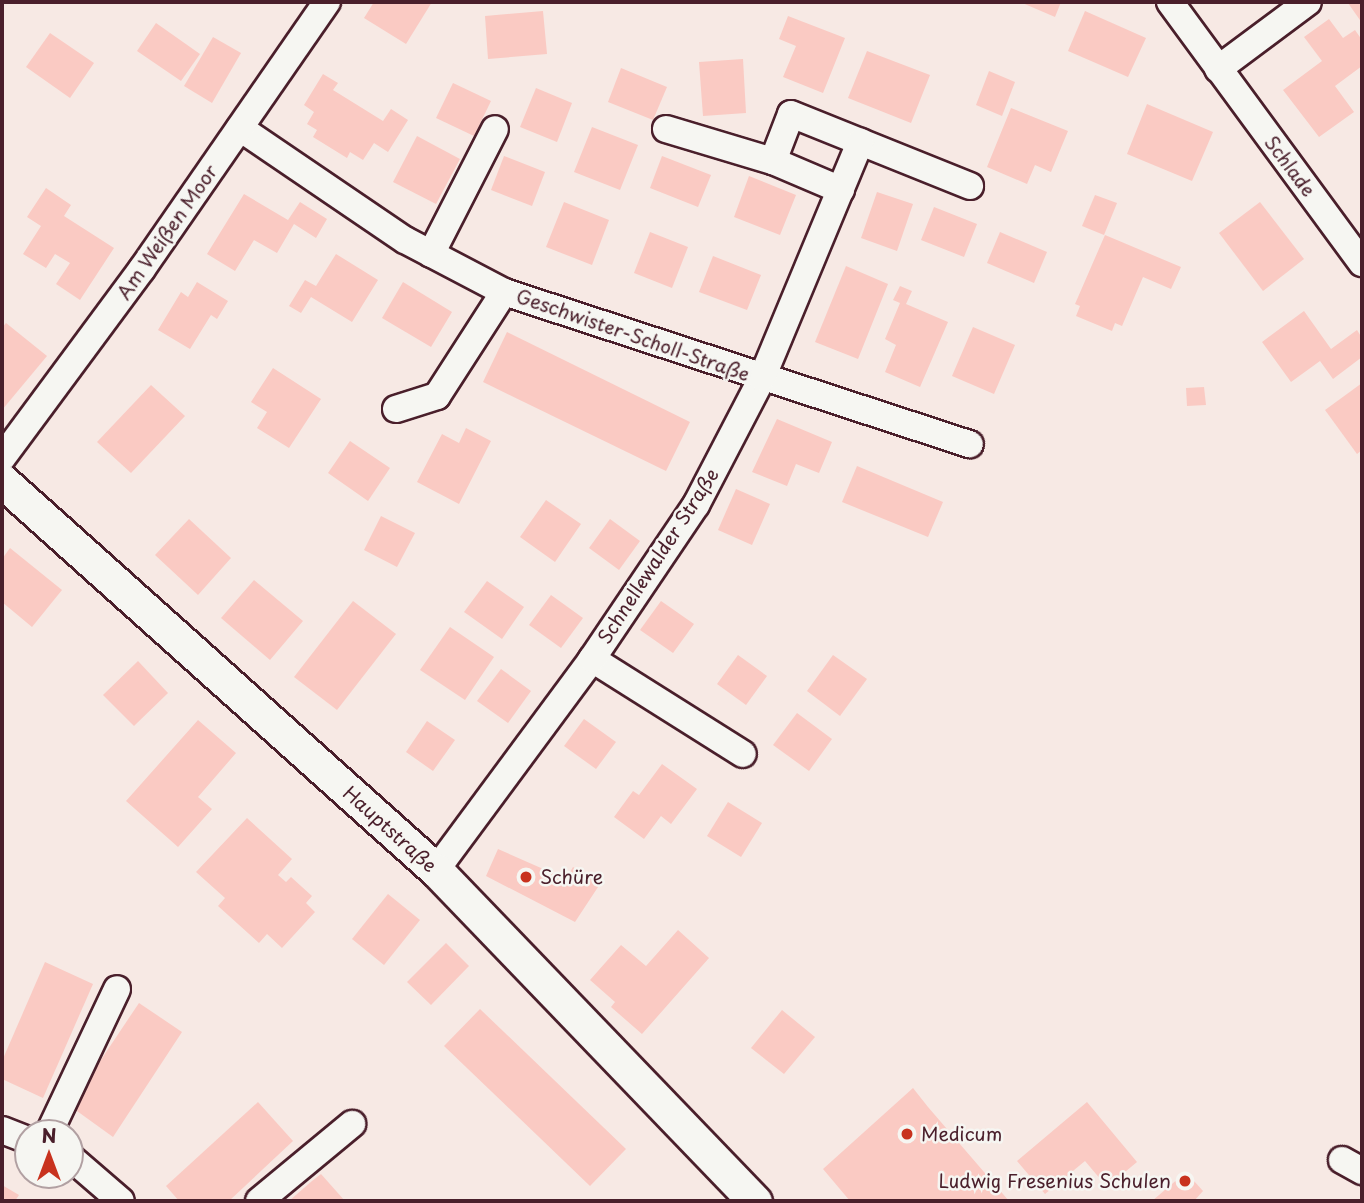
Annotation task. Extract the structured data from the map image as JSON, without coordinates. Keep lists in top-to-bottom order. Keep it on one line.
{"streets":{"main road":["Hauptstraße"],"street":["Schlade","Am Weißen Moor","Geschwister-Scholl-Straße","Schnellewalder Straße"]},"crossings":[["Am Weißen Moor","Geschwister-Scholl-Straße"],["Geschwister-Scholl-Straße","Schnellewalder Straße"],["Schnellewalder Straße","Hauptstraße"]],"places":["Schüre","Medicum","Ludwig Fresenius Schulen"],"north":"top"}
